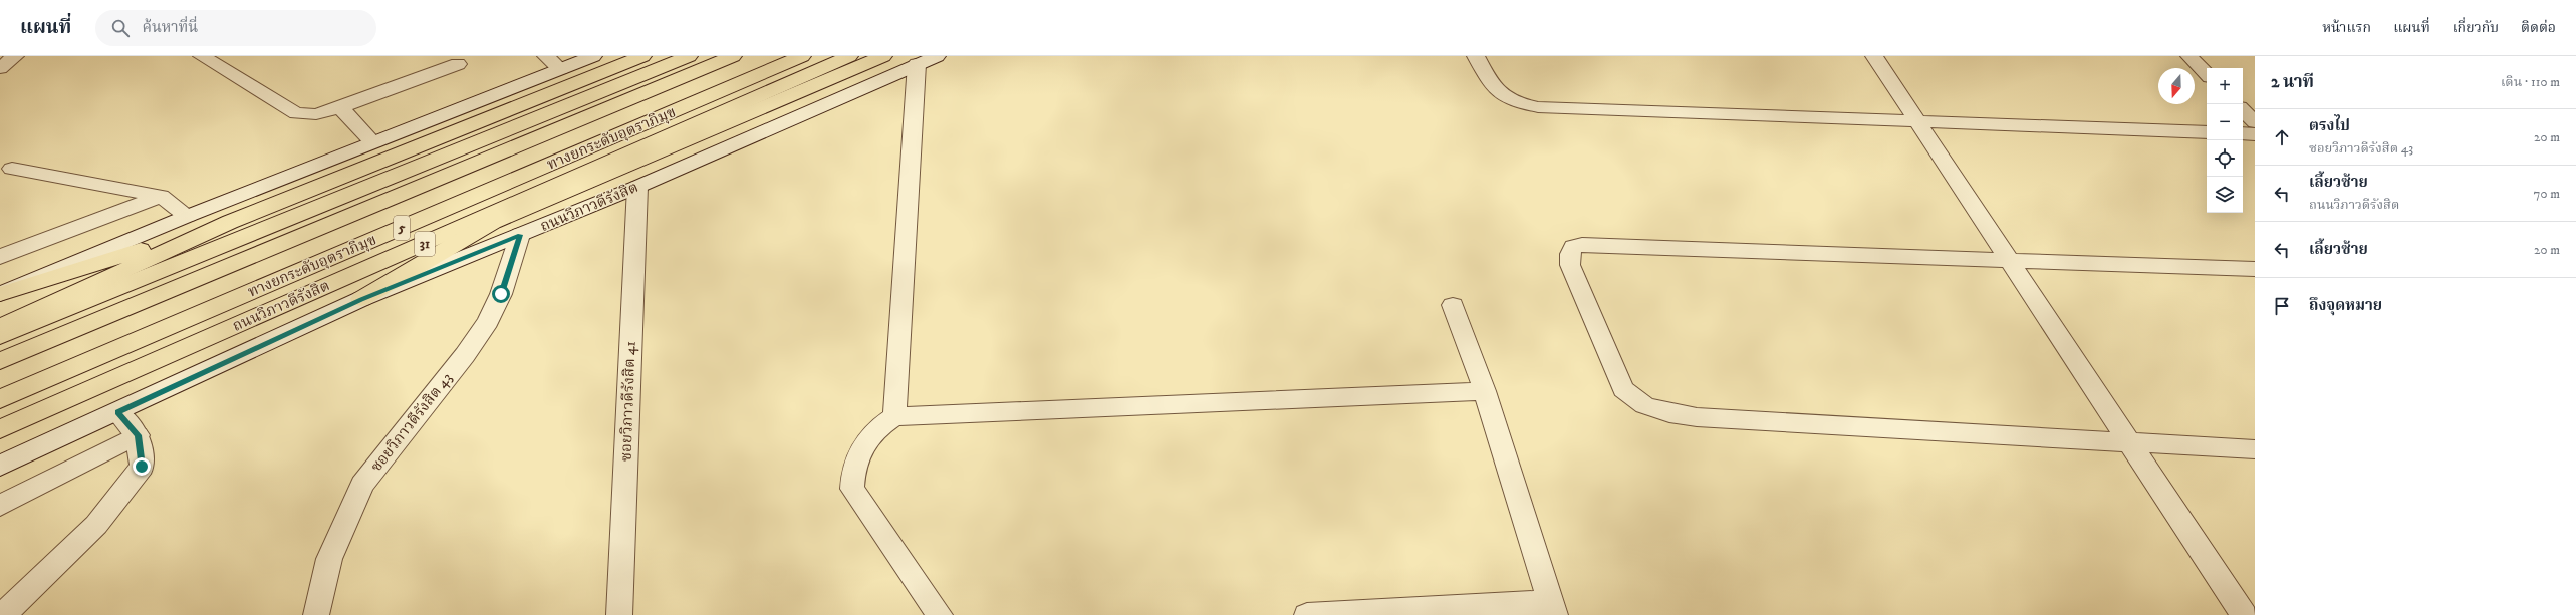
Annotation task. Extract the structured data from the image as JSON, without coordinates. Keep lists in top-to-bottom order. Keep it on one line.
{"streets":{"highway":["ทางยกระดับอุตราภิมุข","ถนนวิภาวดีรังสิต","5","31"],"street":["ซอยวิภาวดีรังสิต 41","ซอยวิภาวดีรังสิต 43"]},"crossings":[["ถนนวิภาวดีรังสิต","31"],["ถนนวิภาวดีรังสิต","ซอยวิภาวดีรังสิต 41"],["ถนนวิภาวดีรังสิต","ซอยวิภาวดีรังสิต 43"]],"north":"bottom","page":{"header":"แผนที่","search":"ค้นหาที่นี่","nav":["หน้าแรก","แผนที่","เกี่ยวกับ","ติดต่อ"],"heading":["2 นาที","เดิน · 110 m"],"map_buttons":["+","−"],"list":[["ตรงไป","ซอยวิภาวดีรังสิต 43","20 m"],["เลี้ยวซ้าย","ถนนวิภาวดีรังสิต","70 m"],["เลี้ยวซ้าย","20 m"],"ถึงจุดหมาย"]}}
